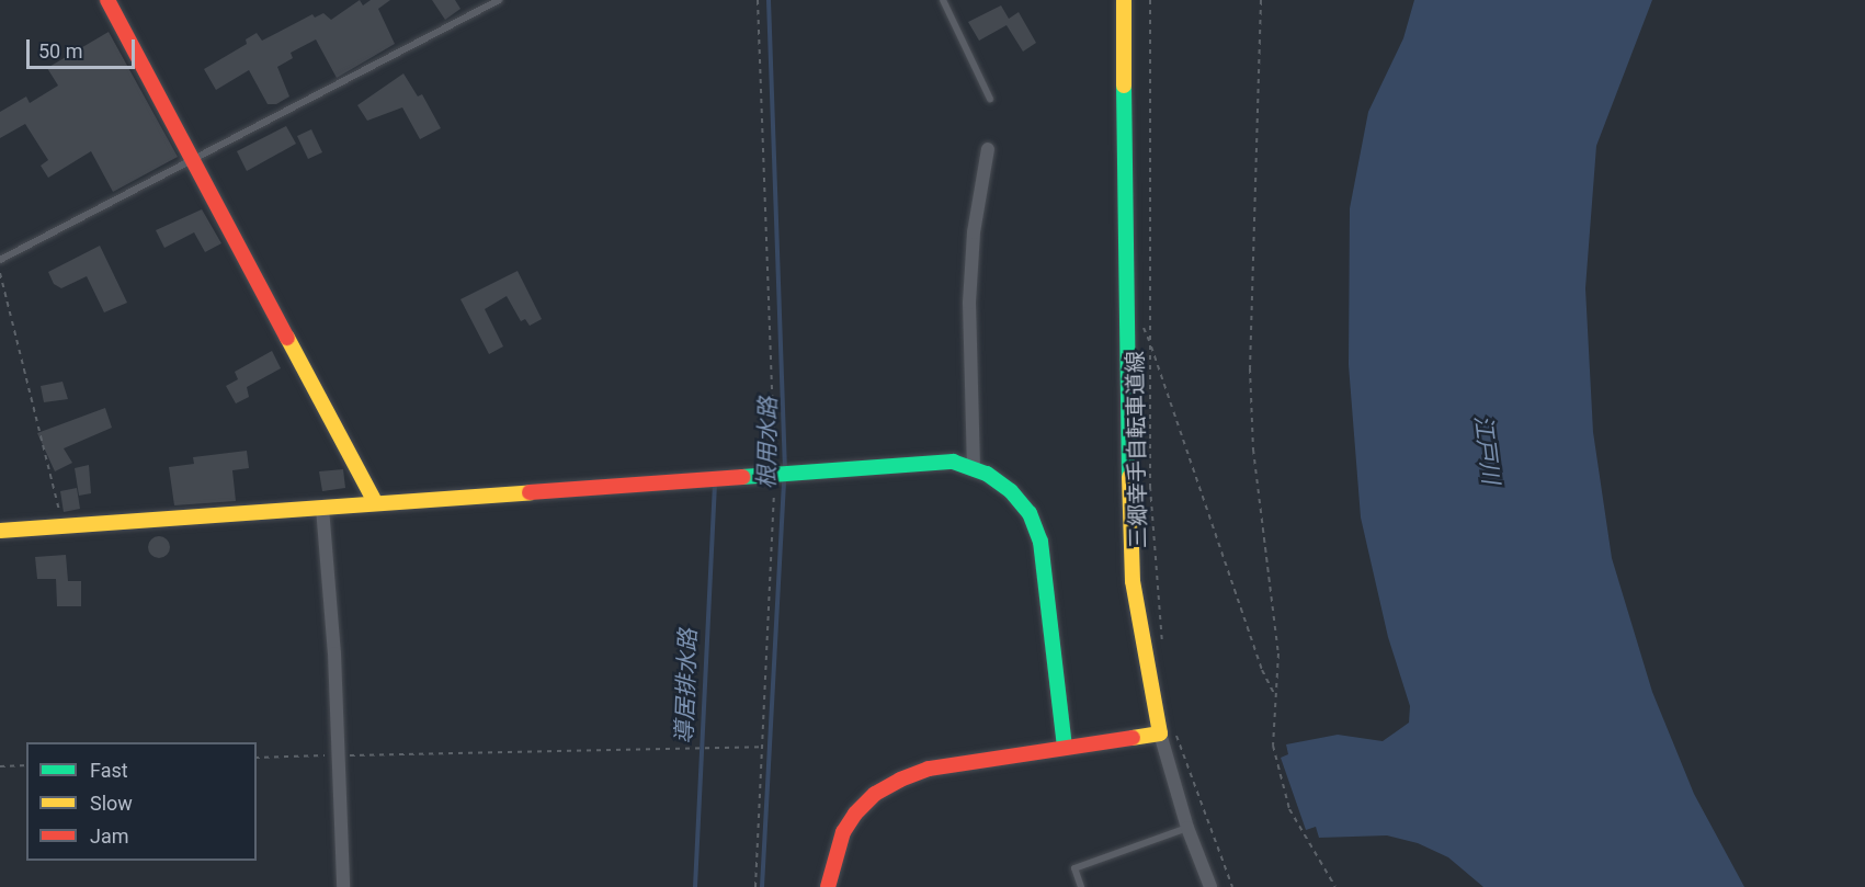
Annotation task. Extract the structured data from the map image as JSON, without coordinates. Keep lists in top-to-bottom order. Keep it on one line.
{"streets":{"path":["三郷幸手自転車道線"]},"water":["根用水路","江戸川","導居排水路"],"legend":["Fast","Slow","Jam"],"scale_bar":"50 m"}
